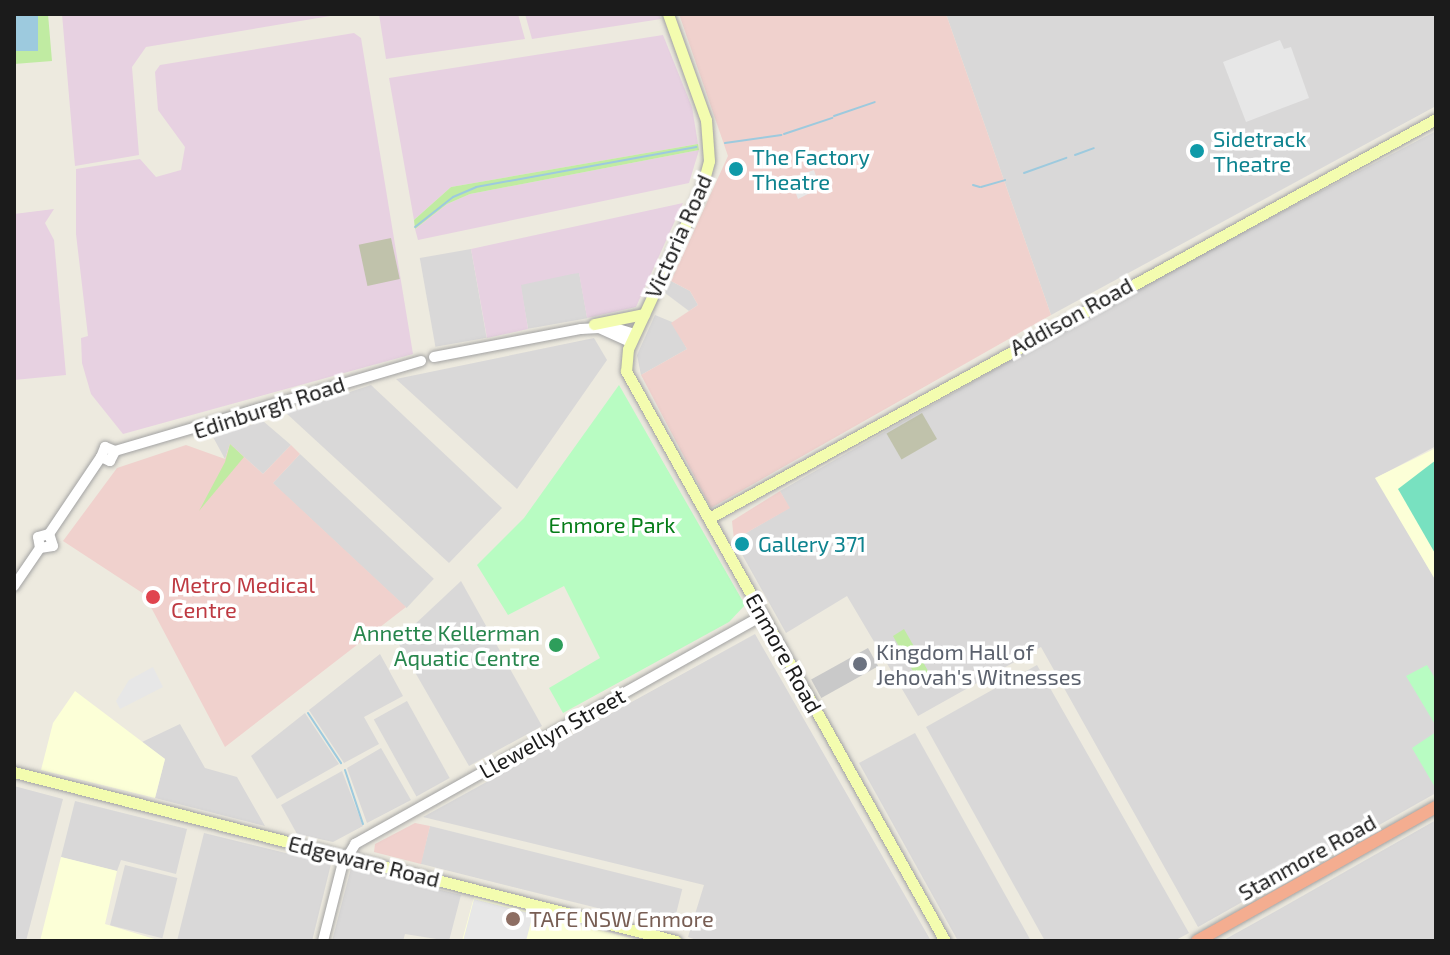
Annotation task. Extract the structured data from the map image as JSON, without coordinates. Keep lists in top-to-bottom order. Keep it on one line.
{"streets":{"highway":["Stanmore Road"],"main road":["Victoria Road","Addison Road","Enmore Road","Edgeware Road"],"street":["Edinburgh Road","Llewellyn Street"]},"crossings":[["Victoria Road","Enmore Road"],["Addison Road","Enmore Road"],["Enmore Road","Llewellyn Street"],["Llewellyn Street","Edgeware Road"]],"parks":["Enmore Park"],"places":["Sidetrack Theatre","The Factory Theatre","Gallery 371","Metro Medical Centre","Annette Kellerman Aquatic Centre","Kingdom Hall of Jehovah's Witnesses","TAFE NSW Enmore"]}
